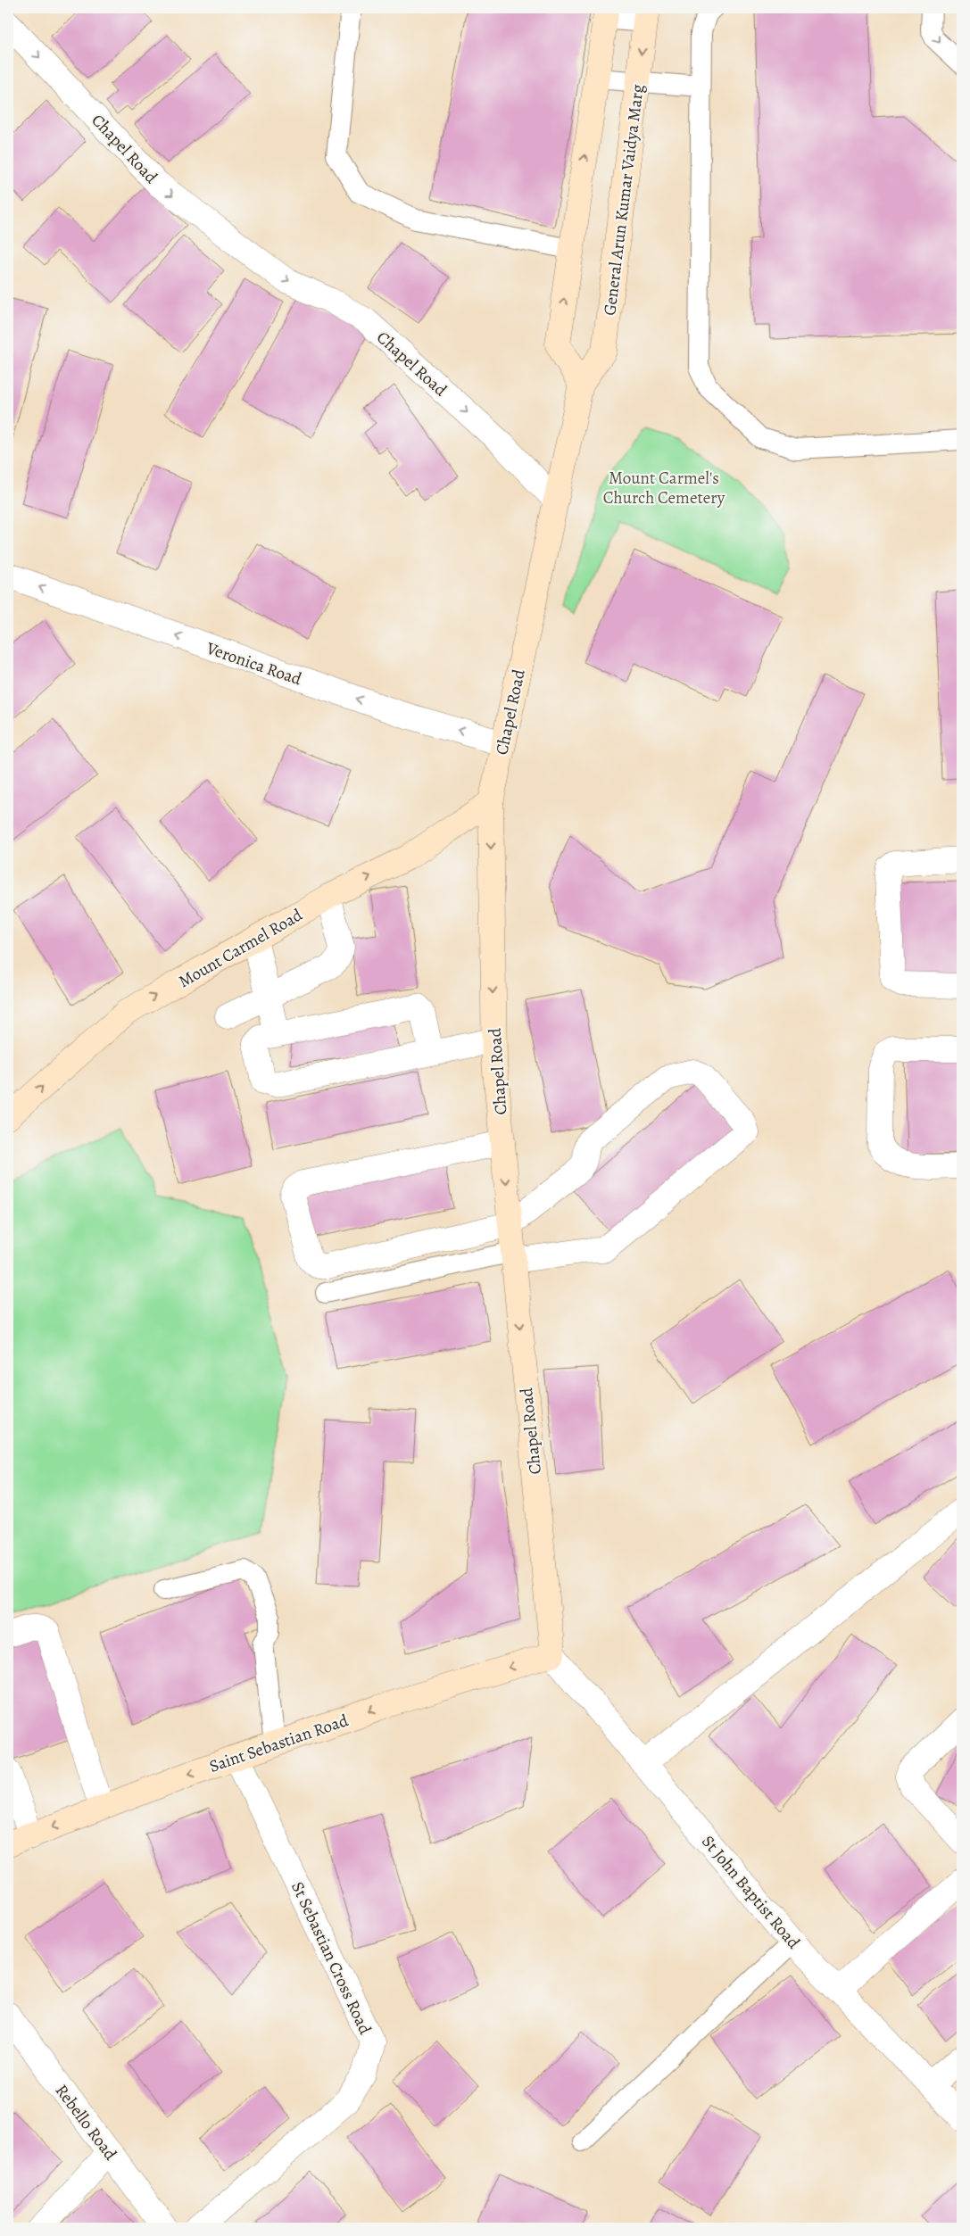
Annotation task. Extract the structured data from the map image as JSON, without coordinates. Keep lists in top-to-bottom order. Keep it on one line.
{"streets":{"main road":["Chapel Road","General Arun Kumar Vaidya Marg","Mount Carmel Road","Saint Sebastian Road"],"street":["Veronica Road","St John Baptist Road","St Sebastian Cross Road","Rebello Road"]},"crossings":[["Chapel Road","General Arun Kumar Vaidya Marg"],["Chapel Road","Veronica Road"],["Chapel Road","Mount Carmel Road"],["Chapel Road","Saint Sebastian Road"],["Chapel Road","St John Baptist Road"],["Saint Sebastian Road","St John Baptist Road"],["Saint Sebastian Road","St Sebastian Cross Road"]],"one_way":["Chapel Road","Veronica Road","Mount Carmel Road","Saint Sebastian Road"],"parks":["Mount Carmel's Church Cemetery"]}
